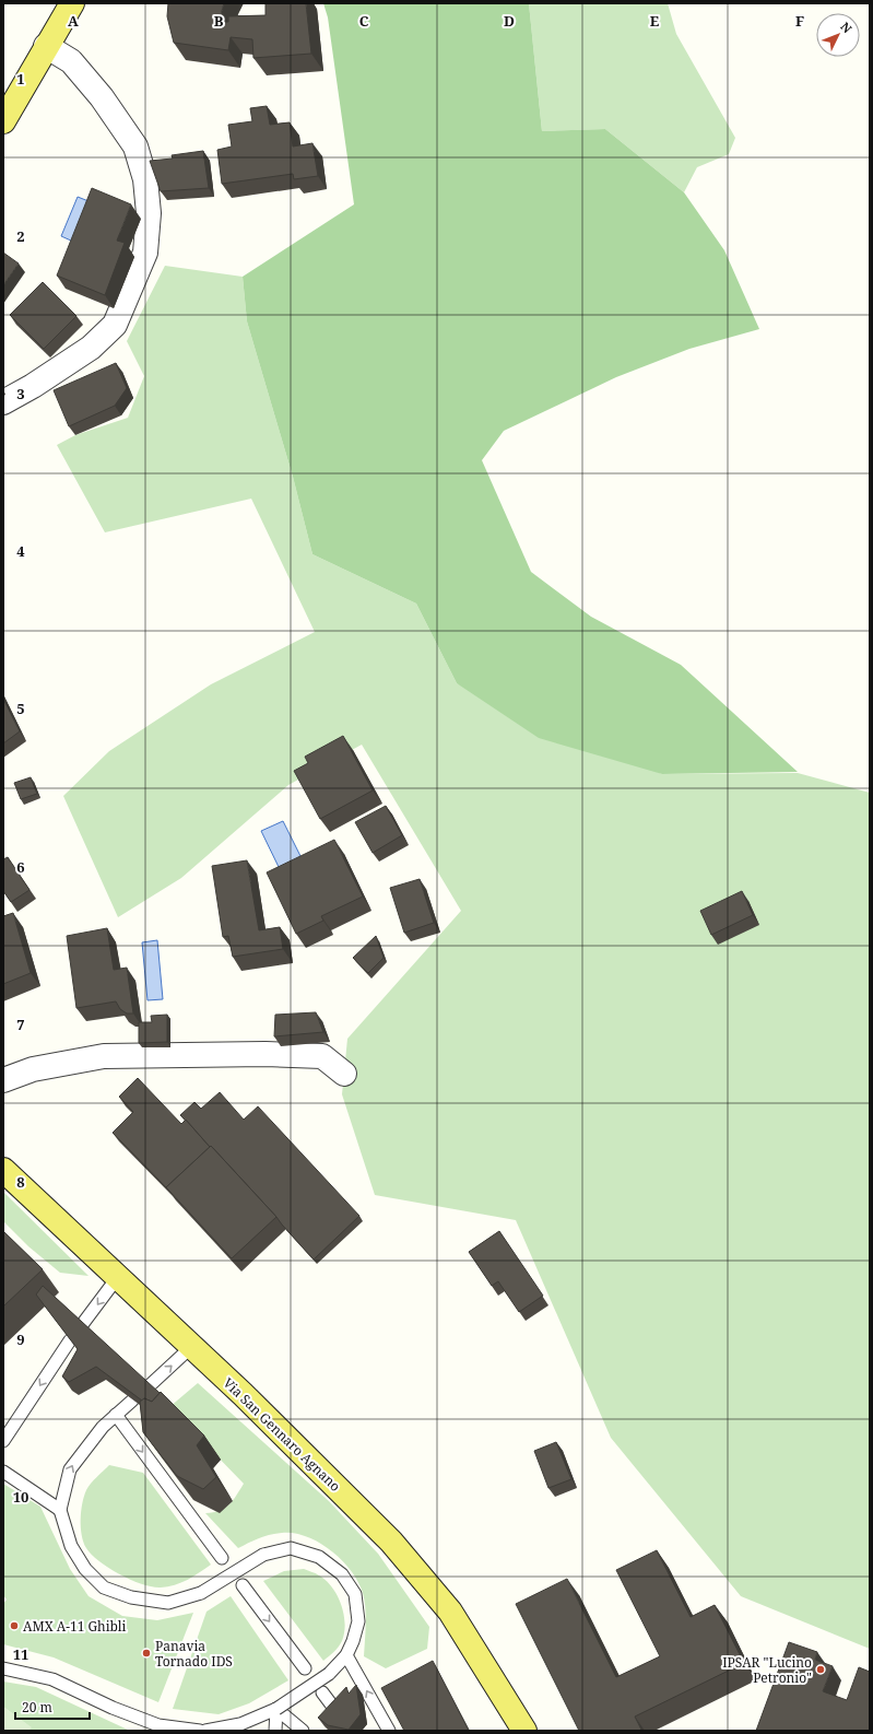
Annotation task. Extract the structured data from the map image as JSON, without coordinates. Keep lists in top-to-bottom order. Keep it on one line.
{"streets":{"main road":["Via San Gennaro Agnano"]},"places":["AMX A-11 Ghibli","Panavia Tornado IDS","IPSAR \"Lucino Petronio\""],"scale_bar":"20 m","north":"top right","grid":{"columns":["A","B","C","D","E","F"],"rows":["1","2","3","4","5","6","7","8","9","10","11"]}}
